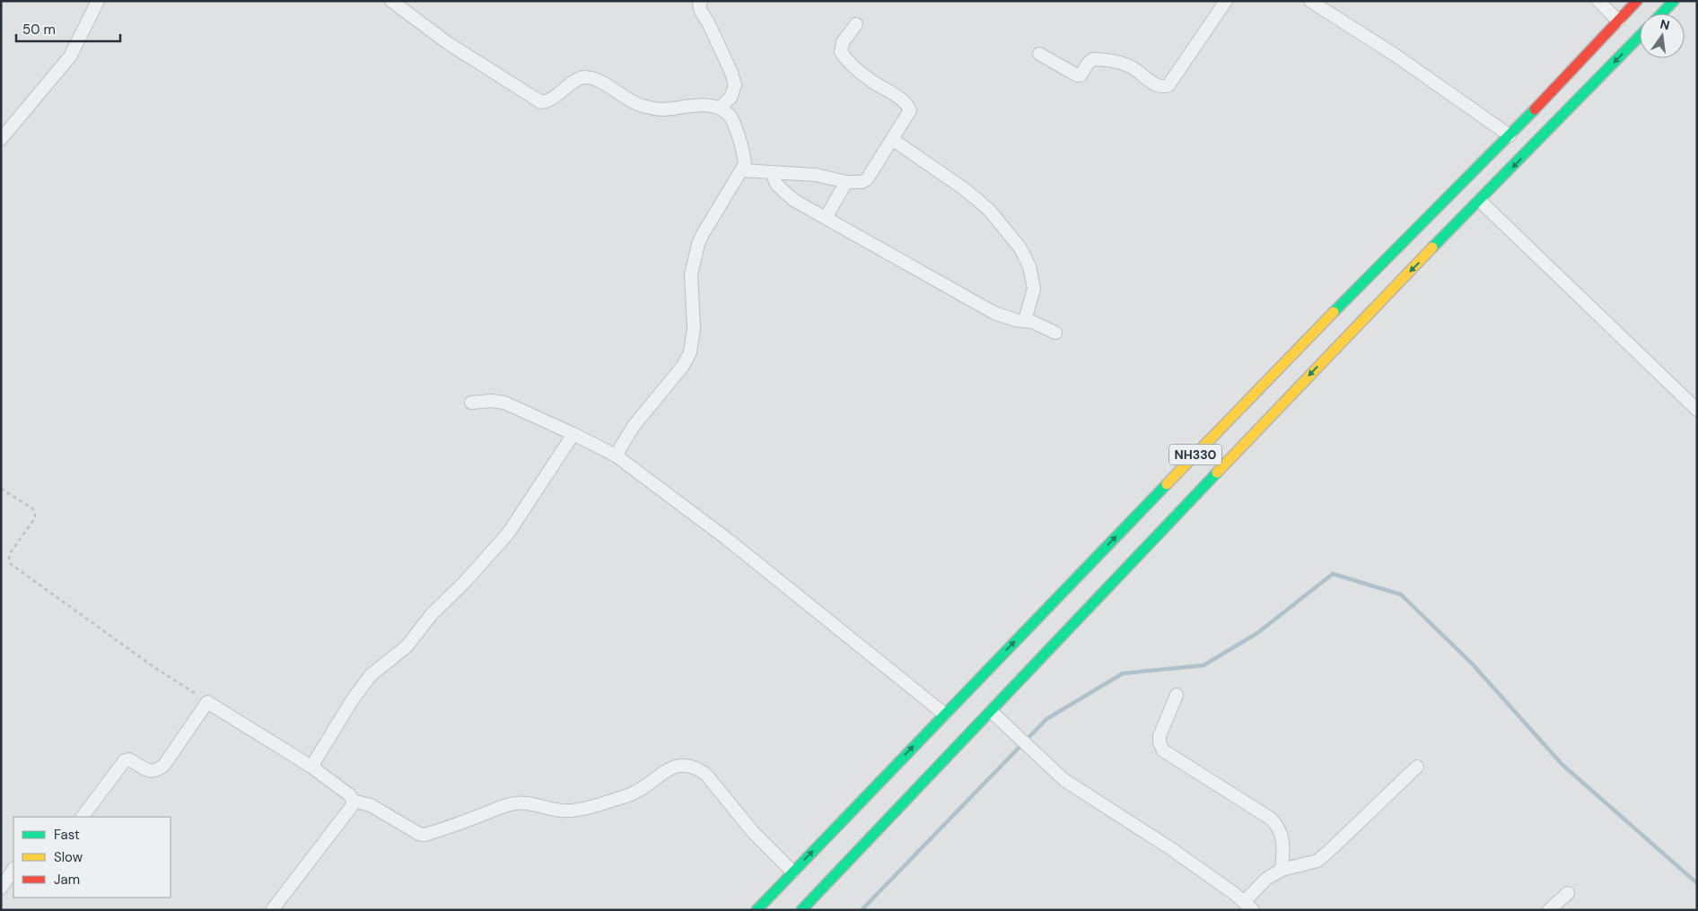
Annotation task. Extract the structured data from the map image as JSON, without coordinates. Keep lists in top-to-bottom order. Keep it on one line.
{"streets":{"highway":["NH330"]},"legend":["Fast","Slow","Jam"],"scale_bar":"50 m","north":"top"}
